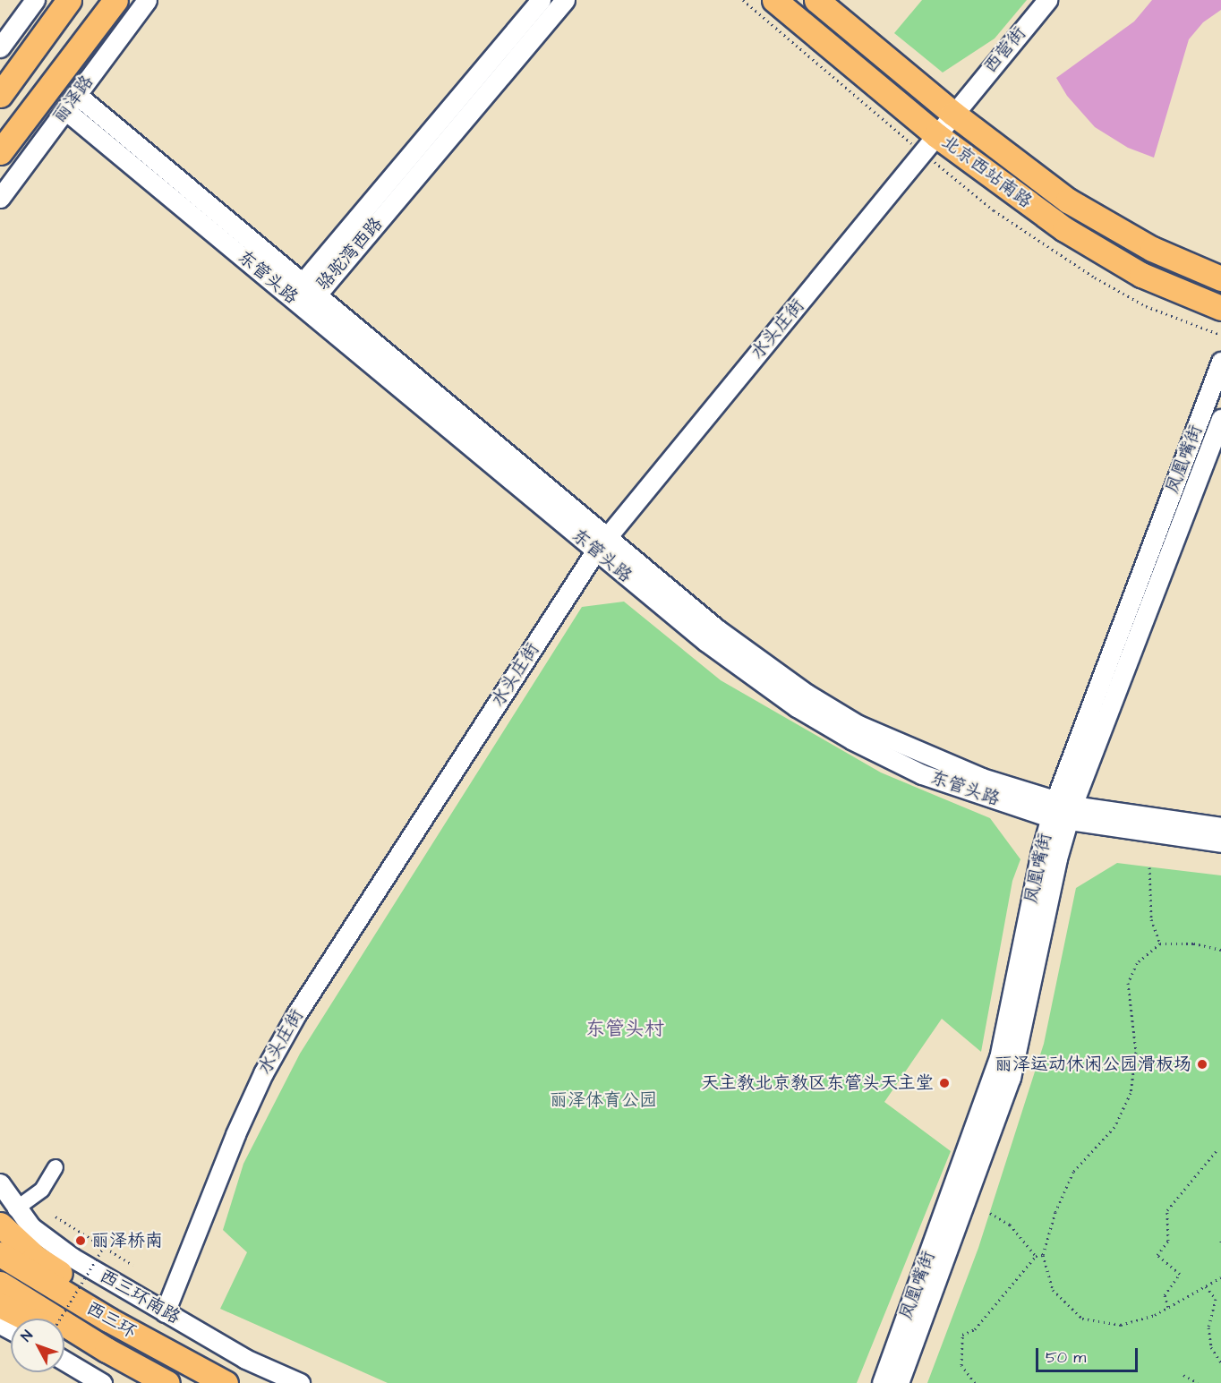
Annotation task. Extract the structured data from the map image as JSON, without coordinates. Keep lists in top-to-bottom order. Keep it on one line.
{"streets":{"main road":["丽泽路","北京西站南路","西三环"],"street":["西营街","骆驼湾西路","东管头路","水头庄街","凤凰嘴街","西三环南路"]},"crossings":[["西营街","北京西站南路"],["西营街","水头庄街"],["丽泽路","东管头路"],["北京西站南路","水头庄街"],["骆驼湾西路","东管头路"],["东管头路","水头庄街"],["东管头路","凤凰嘴街"],["水头庄街","西三环南路"],["西三环南路","西三环"]],"districts":["东管头村"],"parks":["丽泽体育公园"],"places":["丽泽运动休闲公园滑板场","天主教北京教区东管头天主堂","丽泽桥南"],"scale_bar":"50 m","north":"top left"}
